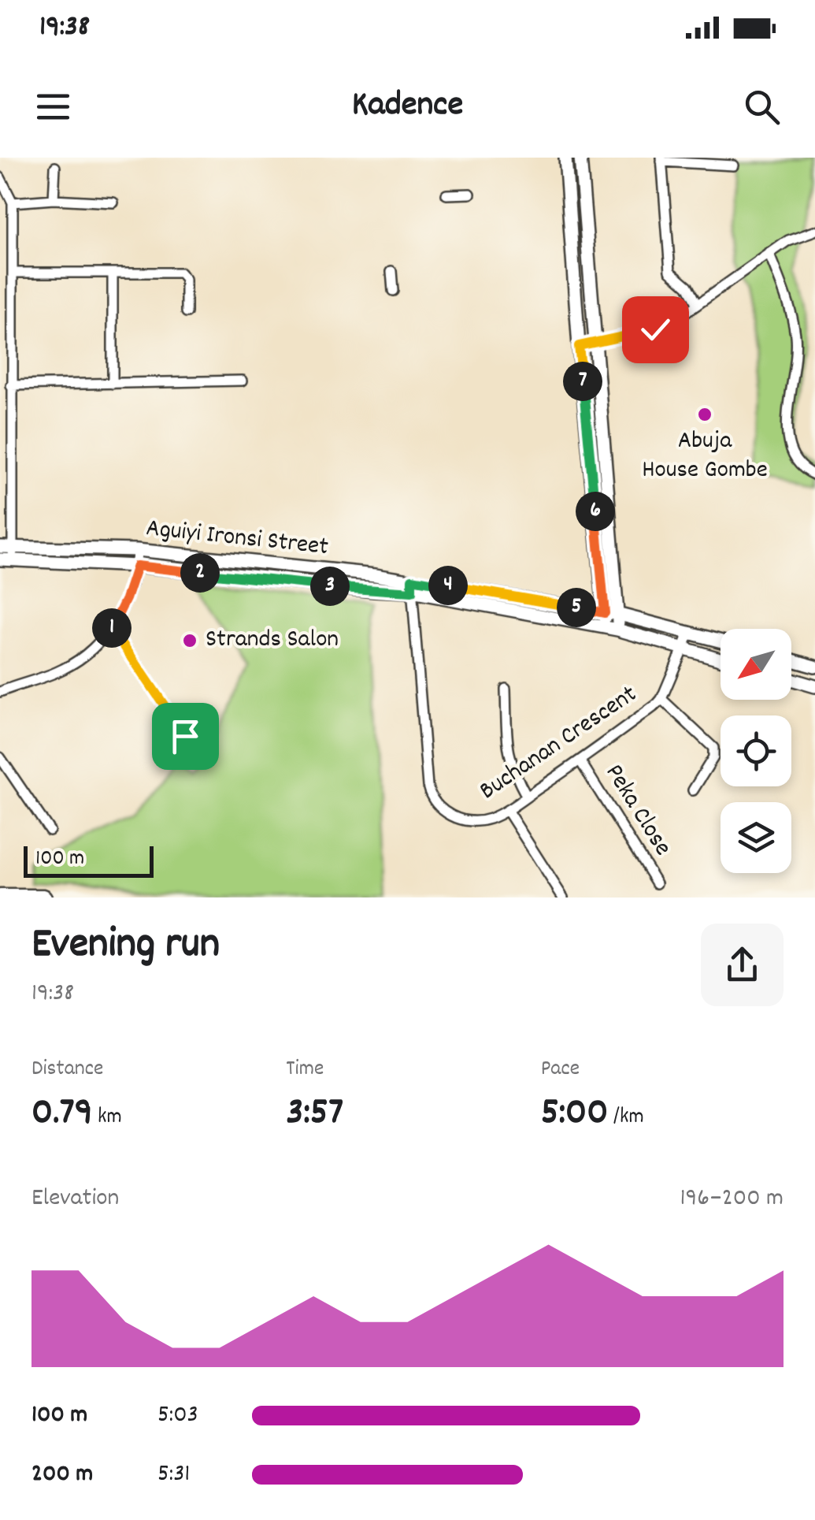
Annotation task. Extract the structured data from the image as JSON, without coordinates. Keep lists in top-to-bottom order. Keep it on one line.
{"streets":{"main road":["Aguiyi Ironsi Street"],"street":["Buchanan Crescent","Peka Close"]},"crossings":[["Aguiyi Ironsi Street","Buchanan Crescent"],["Buchanan Crescent","Peka Close"]],"places":["Abuja House Gombe","Strands Salon"],"scale_bar":"100 m","north":"bottom left","page":{"status":"19:38","header":"Kadence","pins":["7","6","2","4","3","5","1"],"scale":"100 m","heading":["Evening run","19:38"],"stats":[["Distance","0.79 km"],["Time","3:57"],["Pace","5:00 /km"]],"chart":["Elevation","196–200 m"],"list":[{"name":"100 m","note":"5:03"},{"name":"200 m","note":"5:31"}]}}
